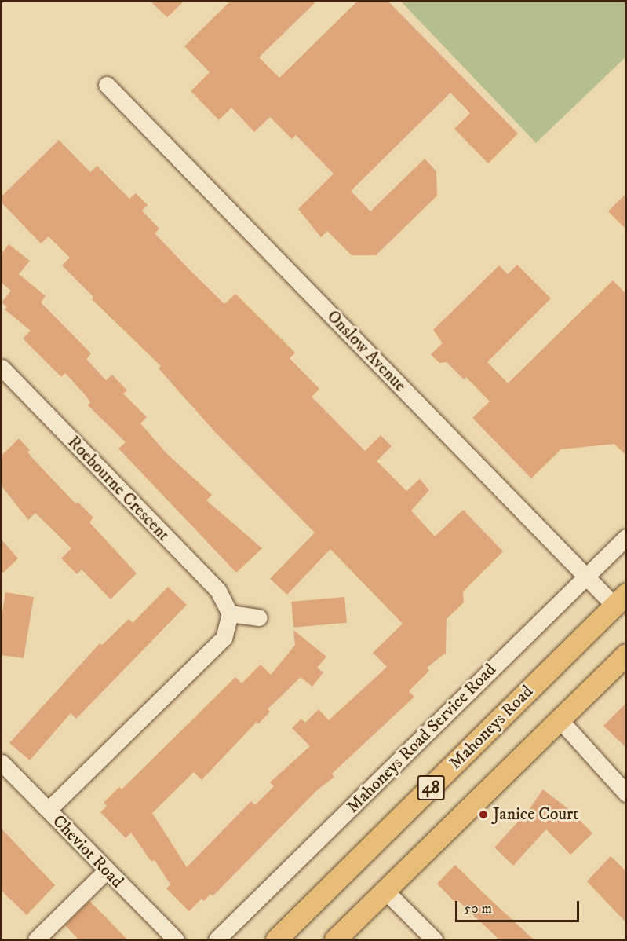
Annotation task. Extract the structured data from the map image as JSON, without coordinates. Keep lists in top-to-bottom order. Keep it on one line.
{"streets":{"main road":["Mahoneys Road","48"],"street":["Onslow Avenue","Roebourne Crescent","Mahoneys Road Service Road","Cheviot Road"]},"crossings":[["Onslow Avenue","Mahoneys Road"],["Onslow Avenue","Mahoneys Road Service Road"]],"places":["Janice Court"],"scale_bar":"50 m"}
